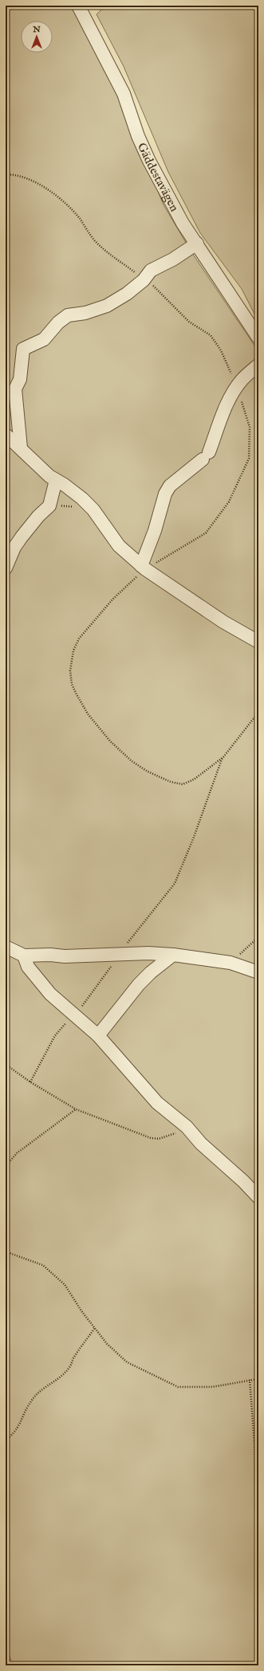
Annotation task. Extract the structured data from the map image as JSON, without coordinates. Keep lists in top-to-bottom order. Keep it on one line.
{"streets":{"street":["Gäddestavägen"]},"north":"top"}
